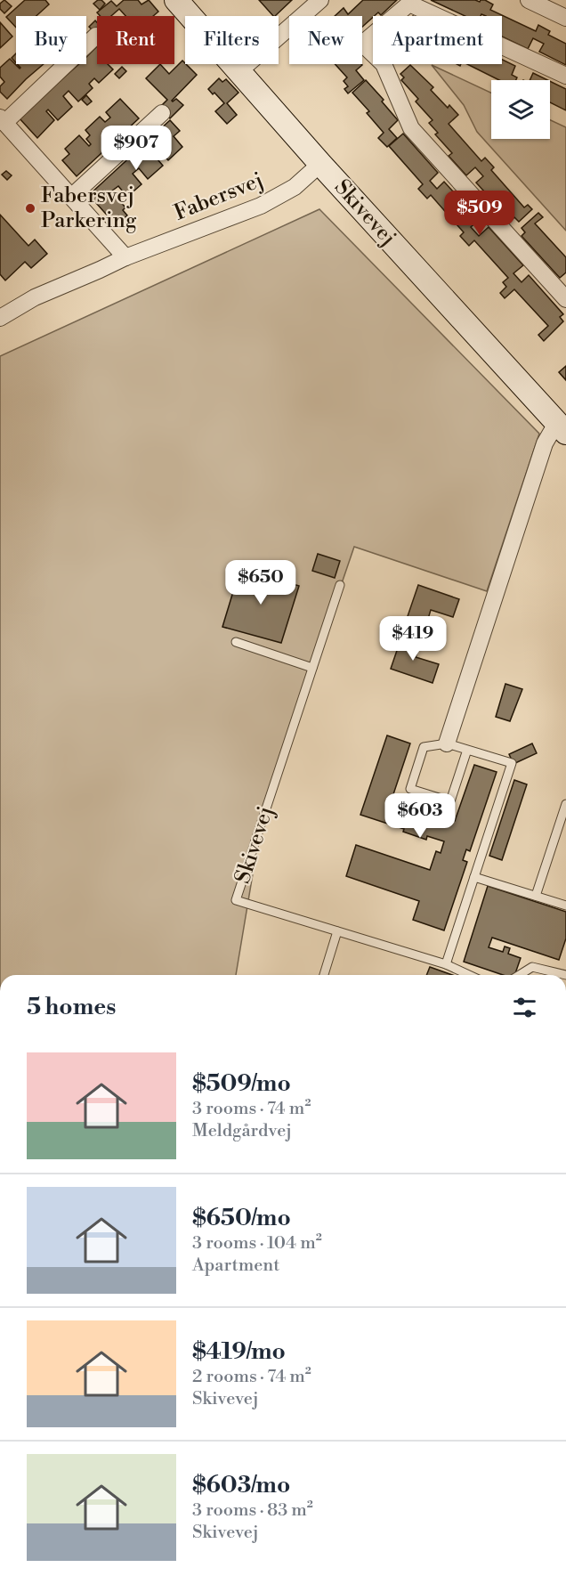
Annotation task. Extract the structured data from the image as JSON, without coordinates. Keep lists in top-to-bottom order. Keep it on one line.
{"streets":{"street":["Fabersvej","Skivevej"]},"crossings":[["Fabersvej","Skivevej"]],"places":["Fabersvej Parkering"],"page":{"chip":["Buy","Rent","Filters","New","Apartment"],"price":["$907","$509","$650","$419","$603"],"heading":"5 homes","list":[{"name":"$509/mo","note":"3 rooms · 74 m² · Meldgårdvej"},{"name":"$650/mo","note":"3 rooms · 104 m² · Apartment"},{"name":"$419/mo","note":"2 rooms · 74 m² · Skivevej"},{"name":"$603/mo","note":"3 rooms · 83 m² · Skivevej"}]}}
